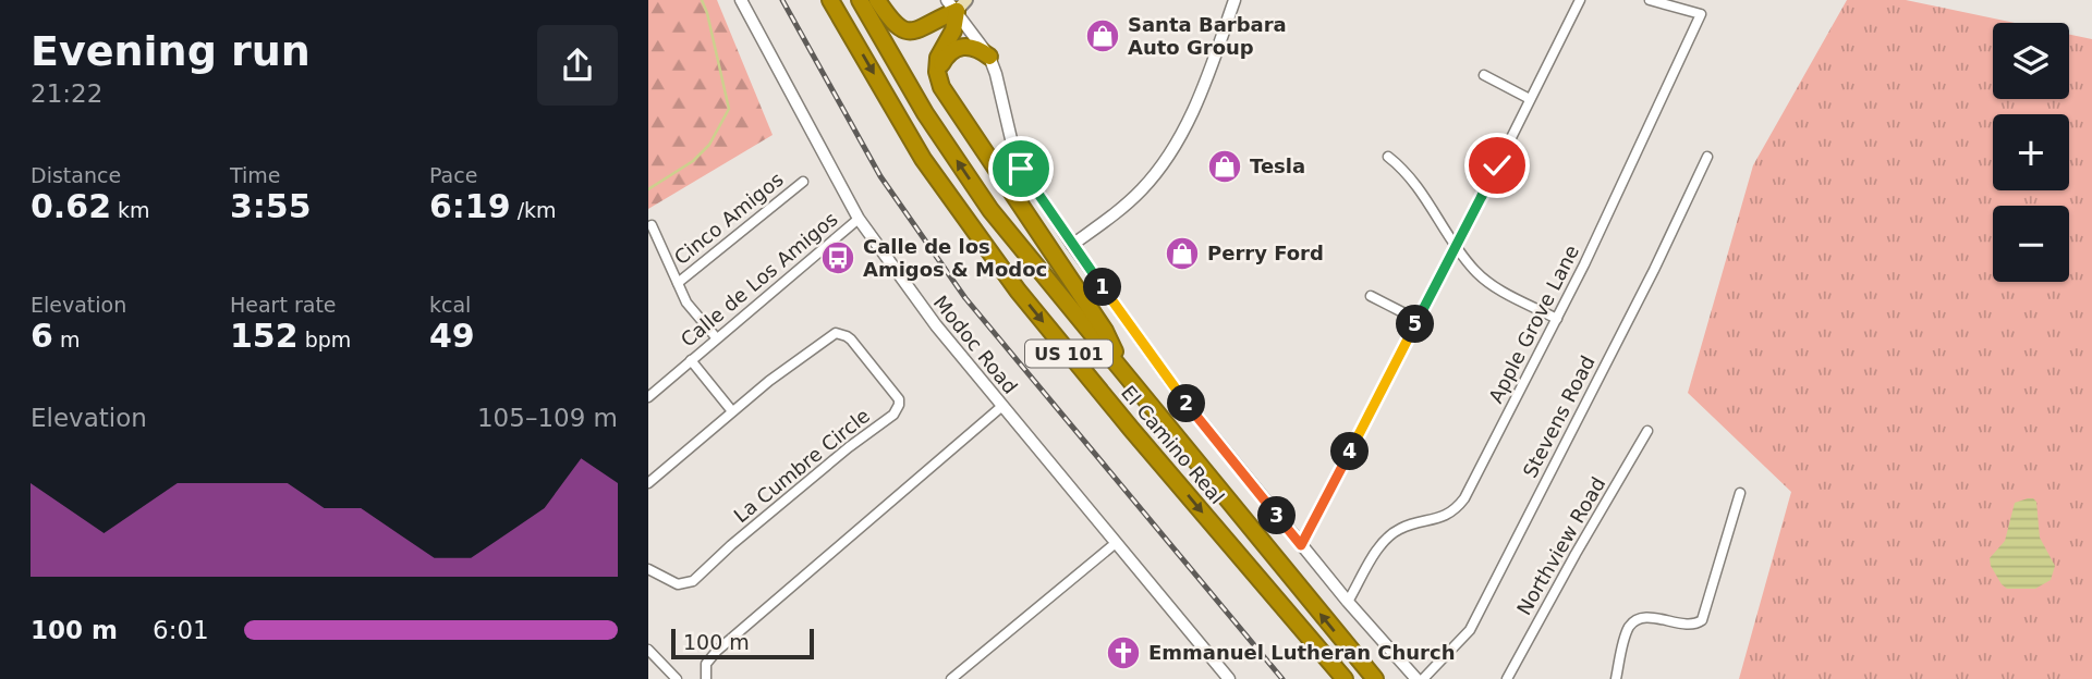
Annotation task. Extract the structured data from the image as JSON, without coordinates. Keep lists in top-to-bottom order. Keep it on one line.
{"streets":{"highway":["US 101","El Camino Real"],"street":["Cinco Amigos","Calle de Los Amigos","Apple Grove Lane","Modoc Road","Stevens Road","La Cumbre Circle","Northview Road"]},"crossings":[["Cinco Amigos","Calle de Los Amigos"],["Calle de Los Amigos","Modoc Road"]],"places":{"shop":["Santa Barbara Auto Group","Tesla","Perry Ford"],"bus stop":["Calle de los Amigos & Modoc"],"church":["Emmanuel Lutheran Church"]},"scale_bar":"100 m","page":{"heading":["Evening run","21:22"],"map_buttons":["+","−"],"stats":[["Distance","0.62 km"],["Time","3:55"],["Pace","6:19 /km"],["Elevation","6 m"],["Heart rate","152 bpm"],["kcal","49"]],"pins":["1","5","2","4","3"],"chart":["Elevation","105–109 m"],"list":[{"name":"100 m","note":"6:01"}],"scale":"100 m"}}
